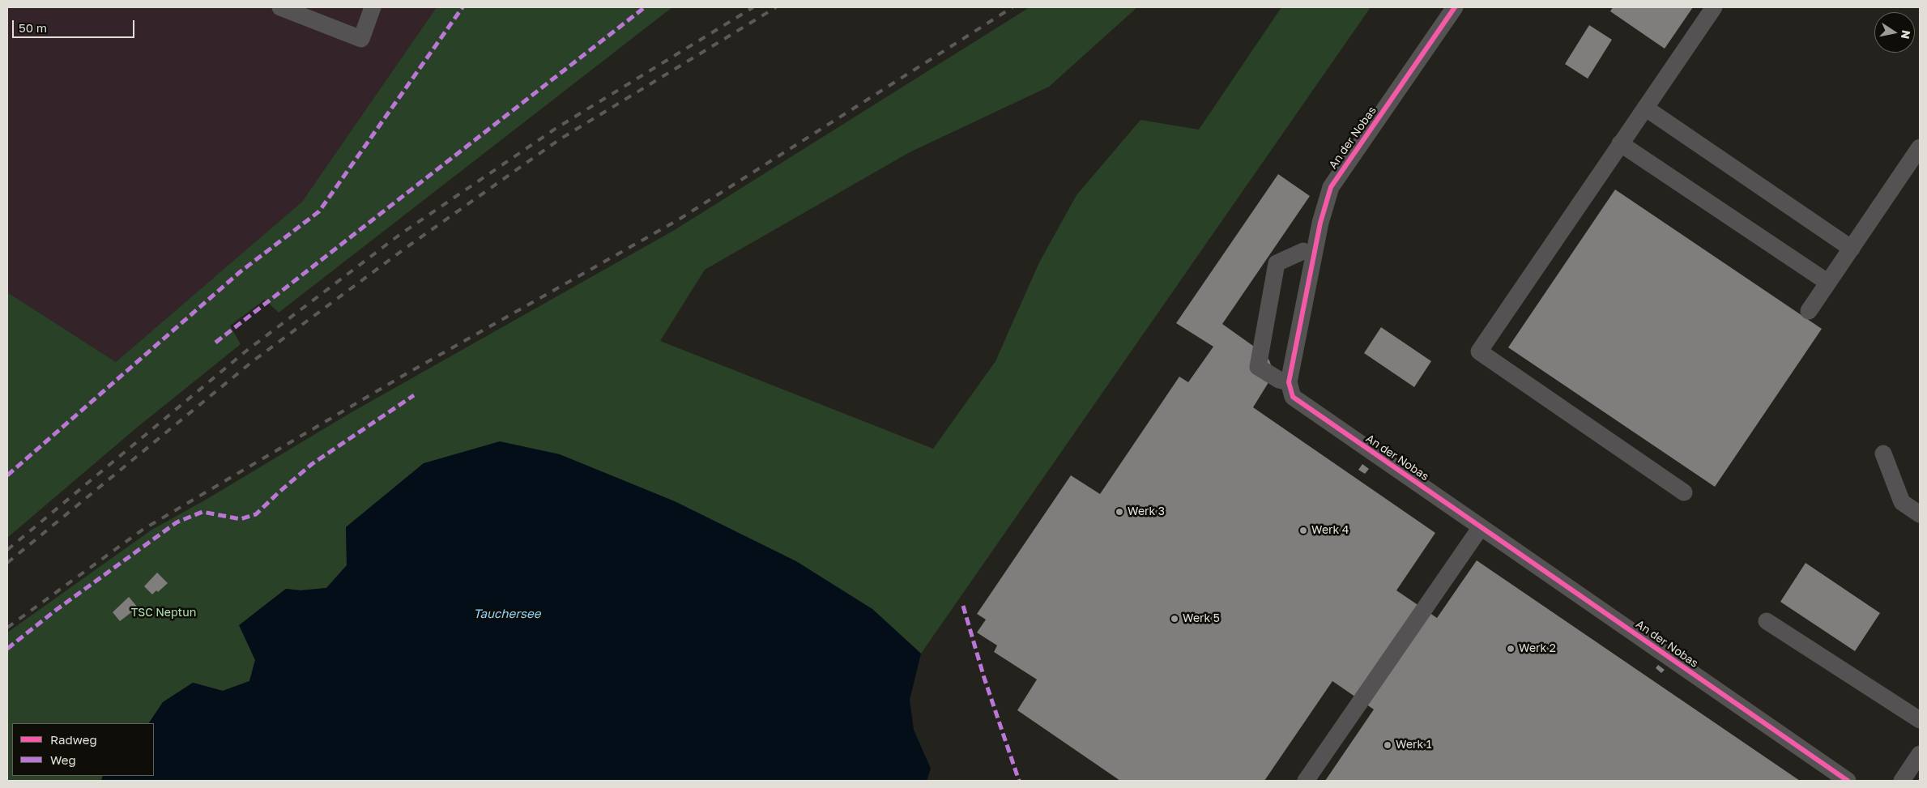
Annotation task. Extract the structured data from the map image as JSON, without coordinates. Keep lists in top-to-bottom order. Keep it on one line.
{"streets":{"street":["An der Nobas"]},"water":["Tauchersee"],"parks":["TSC Neptun"],"places":["Werk 3","Werk 4","Werk 5","Werk 2","Werk 1"],"legend":["Radweg","Weg"],"scale_bar":"50 m","north":"right"}
